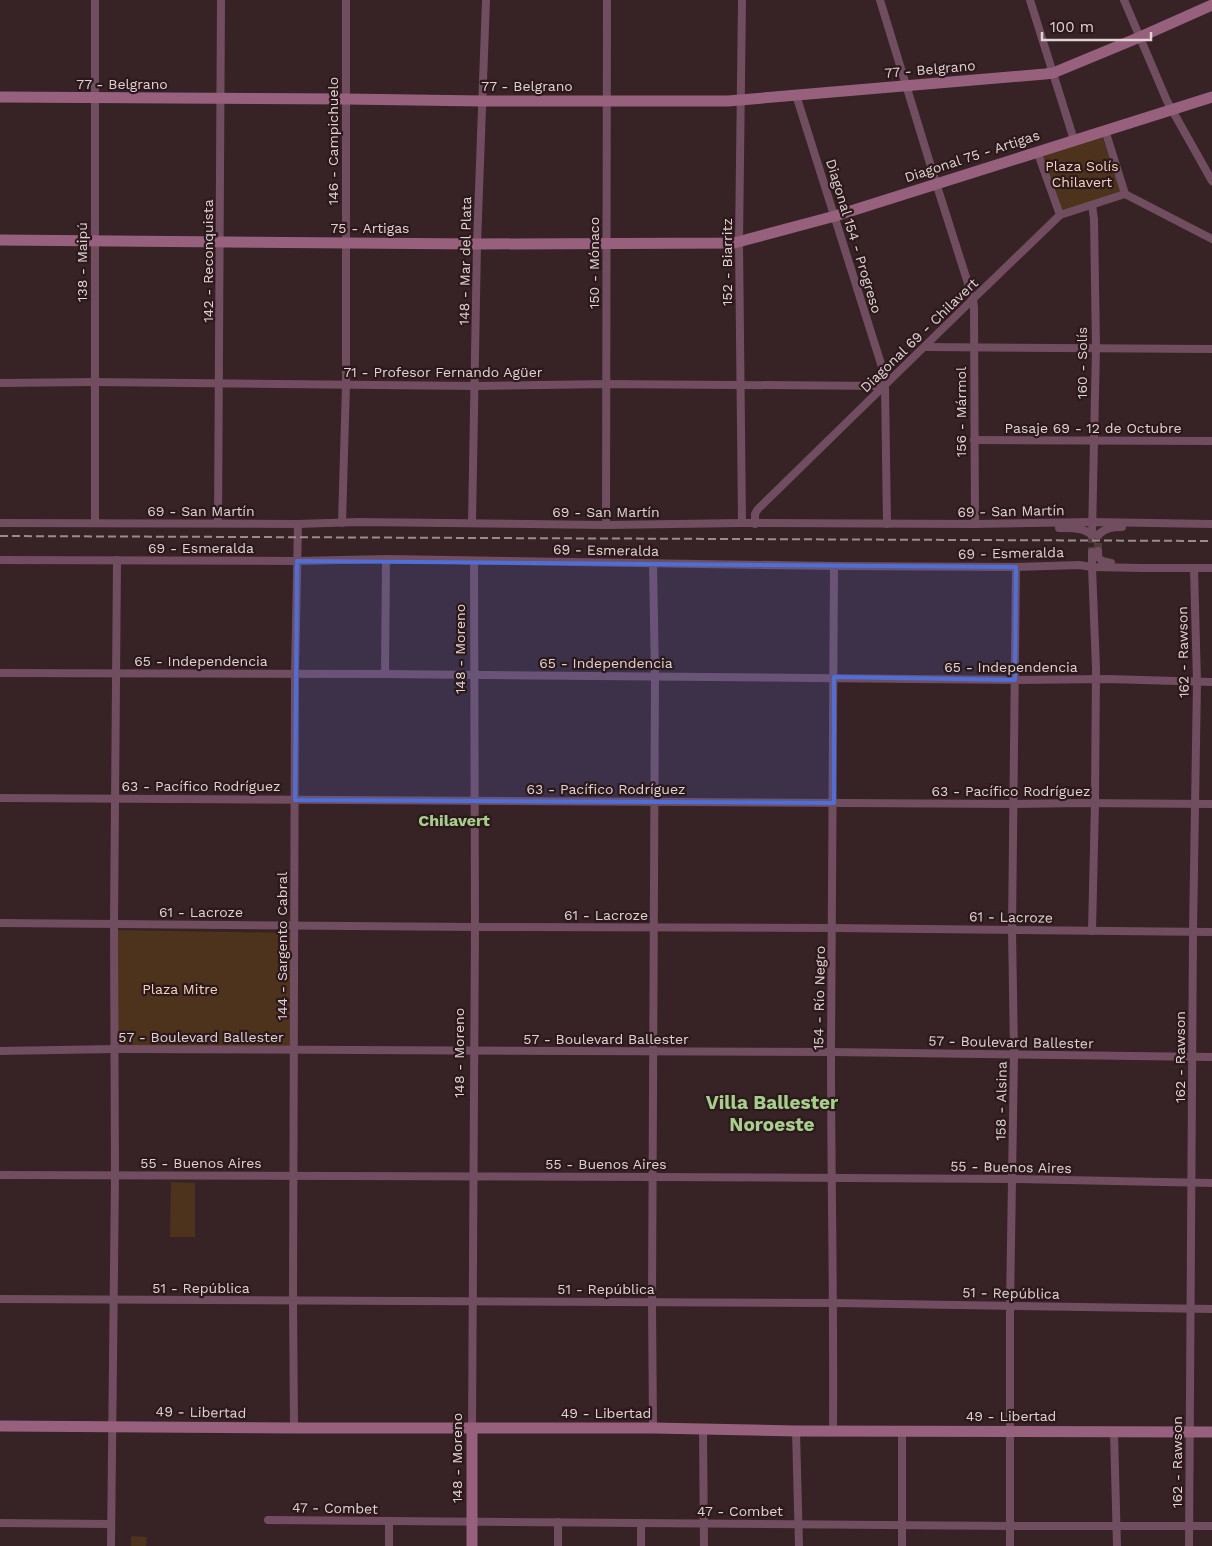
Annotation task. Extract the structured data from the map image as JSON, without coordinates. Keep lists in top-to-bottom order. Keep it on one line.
{"streets":{"street":["77 - Belgrano","146 - Campichuelo","Diagonal 75 - Artigas","75 - Artigas","Diagonal 154 - Progreso","142 - Reconquista","148 - Mar del Plata","138 - Maipú","152 - Biarritz","150 - Mónaco","Diagonal 69 - Chilavert","160 - Solís","71 - Profesor Fernando Agüer","156 - Mármol","Pasaje 69 - 12 de Octubre","69 - San Martín","69 - Esmeralda","148 - Moreno","162 - Rawson","65 - Independencia","63 - Pacífico Rodríguez","61 - Lacroze","144 - Sargento Cabral","154 - Río Negro","57 - Boulevard Ballester","158 - Alsina","55 - Buenos Aires","51 - República","49 - Libertad","47 - Combet"]},"crossings":[["77 - Belgrano","146 - Campichuelo"],["77 - Belgrano","Diagonal 154 - Progreso"],["77 - Belgrano","142 - Reconquista"],["77 - Belgrano","148 - Mar del Plata"],["77 - Belgrano","138 - Maipú"],["77 - Belgrano","152 - Biarritz"],["77 - Belgrano","150 - Mónaco"],["77 - Belgrano","156 - Mármol"],["146 - Campichuelo","75 - Artigas"],["146 - Campichuelo","71 - Profesor Fernando Agüer"],["146 - Campichuelo","69 - San Martín"],["Diagonal 75 - Artigas","75 - Artigas"],["Diagonal 75 - Artigas","Diagonal 154 - Progreso"],["Diagonal 75 - Artigas","152 - Biarritz"],["Diagonal 75 - Artigas","156 - Mármol"],["75 - Artigas","142 - Reconquista"],["75 - Artigas","148 - Mar del Plata"],["75 - Artigas","138 - Maipú"],["75 - Artigas","152 - Biarritz"],["75 - Artigas","150 - Mónaco"],["Diagonal 154 - Progreso","Diagonal 69 - Chilavert"],["Diagonal 154 - Progreso","71 - Profesor Fernando Agüer"],["Diagonal 154 - Progreso","69 - San Martín"],["142 - Reconquista","71 - Profesor Fernando Agüer"],["142 - Reconquista","69 - San Martín"],["148 - Mar del Plata","71 - Profesor Fernando Agüer"],["148 - Mar del Plata","69 - San Martín"],["138 - Maipú","71 - Profesor Fernando Agüer"],["138 - Maipú","69 - San Martín"],["152 - Biarritz","71 - Profesor Fernando Agüer"],["152 - Biarritz","69 - San Martín"],["150 - Mónaco","71 - Profesor Fernando Agüer"],["150 - Mónaco","69 - San Martín"],["Diagonal 69 - Chilavert","160 - Solís"],["Diagonal 69 - Chilavert","71 - Profesor Fernando Agüer"],["Diagonal 69 - Chilavert","156 - Mármol"],["Diagonal 69 - Chilavert","69 - San Martín"],["160 - Solís","Pasaje 69 - 12 de Octubre"],["160 - Solís","69 - San Martín"],["156 - Mármol","Pasaje 69 - 12 de Octubre"],["156 - Mármol","69 - San Martín"],["69 - San Martín","144 - Sargento Cabral"],["69 - Esmeralda","148 - Moreno"],["69 - Esmeralda","162 - Rawson"],["69 - Esmeralda","144 - Sargento Cabral"],["69 - Esmeralda","154 - Río Negro"],["69 - Esmeralda","158 - Alsina"],["148 - Moreno","65 - Independencia"],["148 - Moreno","63 - Pacífico Rodríguez"],["148 - Moreno","61 - Lacroze"],["148 - Moreno","57 - Boulevard Ballester"],["148 - Moreno","55 - Buenos Aires"],["148 - Moreno","51 - República"],["148 - Moreno","49 - Libertad"],["148 - Moreno","47 - Combet"],["162 - Rawson","65 - Independencia"],["162 - Rawson","63 - Pacífico Rodríguez"],["162 - Rawson","61 - Lacroze"],["162 - Rawson","57 - Boulevard Ballester"],["162 - Rawson","55 - Buenos Aires"],["162 - Rawson","51 - República"],["162 - Rawson","49 - Libertad"],["162 - Rawson","47 - Combet"],["65 - Independencia","144 - Sargento Cabral"],["65 - Independencia","154 - Río Negro"],["65 - Independencia","158 - Alsina"],["63 - Pacífico Rodríguez","144 - Sargento Cabral"],["63 - Pacífico Rodríguez","154 - Río Negro"],["63 - Pacífico Rodríguez","158 - Alsina"],["61 - Lacroze","144 - Sargento Cabral"],["61 - Lacroze","154 - Río Negro"],["61 - Lacroze","158 - Alsina"],["144 - Sargento Cabral","57 - Boulevard Ballester"],["144 - Sargento Cabral","55 - Buenos Aires"],["144 - Sargento Cabral","51 - República"],["144 - Sargento Cabral","49 - Libertad"],["154 - Río Negro","57 - Boulevard Ballester"],["154 - Río Negro","55 - Buenos Aires"],["154 - Río Negro","51 - República"],["154 - Río Negro","49 - Libertad"],["57 - Boulevard Ballester","158 - Alsina"],["158 - Alsina","55 - Buenos Aires"],["158 - Alsina","51 - República"],["158 - Alsina","49 - Libertad"],["158 - Alsina","47 - Combet"]],"districts":["Chilavert","Villa Ballester Noroeste"],"parks":["Plaza Solís Chilavert","Plaza Mitre"],"scale_bar":"100 m"}
